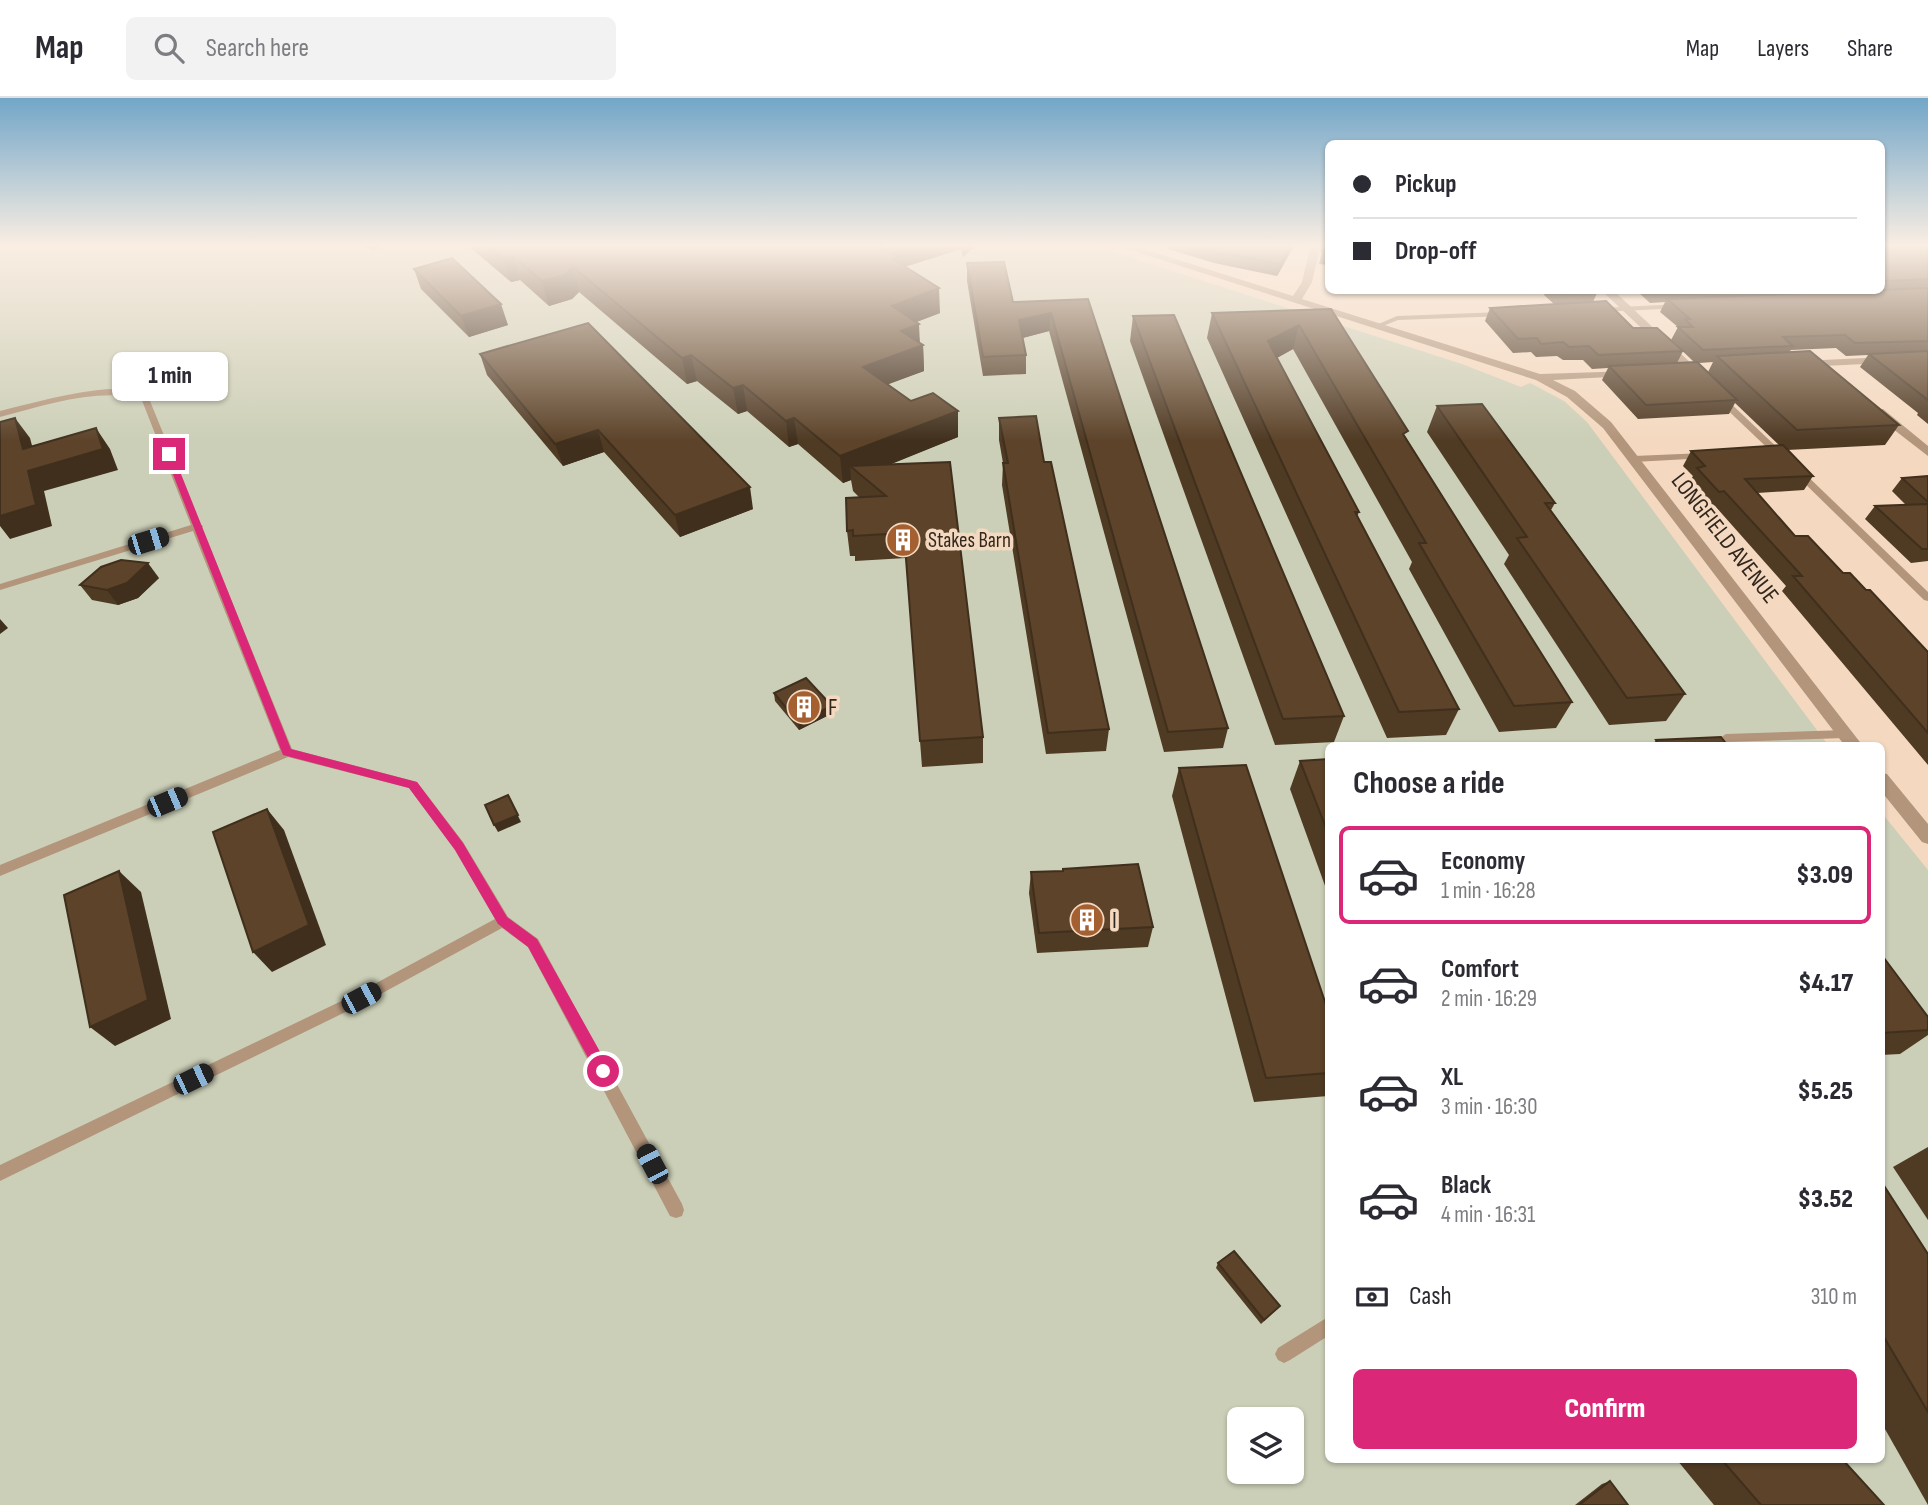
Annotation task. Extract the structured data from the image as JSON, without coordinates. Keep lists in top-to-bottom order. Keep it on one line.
{"streets":{"street":["LONGFIELD AVENUE"]},"places":{"building":["Stakes Barn","F","I"]},"page":{"header":"Map","search":"Search here","nav":["Map","Layers","Share"],"banner":["Pickup","Drop-off"],"bubble":"1 min","heading":"Choose a ride","list":[{"name":"Economy","note":"1 min · 16:28","value":"$3.09"},{"name":"Comfort","note":"2 min · 16:29","value":"$4.17"},{"name":"XL","note":"3 min · 16:30","value":"$5.25"},{"name":"Black","note":"4 min · 16:31","value":"$3.52"}],"pay":["Cash","310 m"],"buttons":"Confirm"}}
